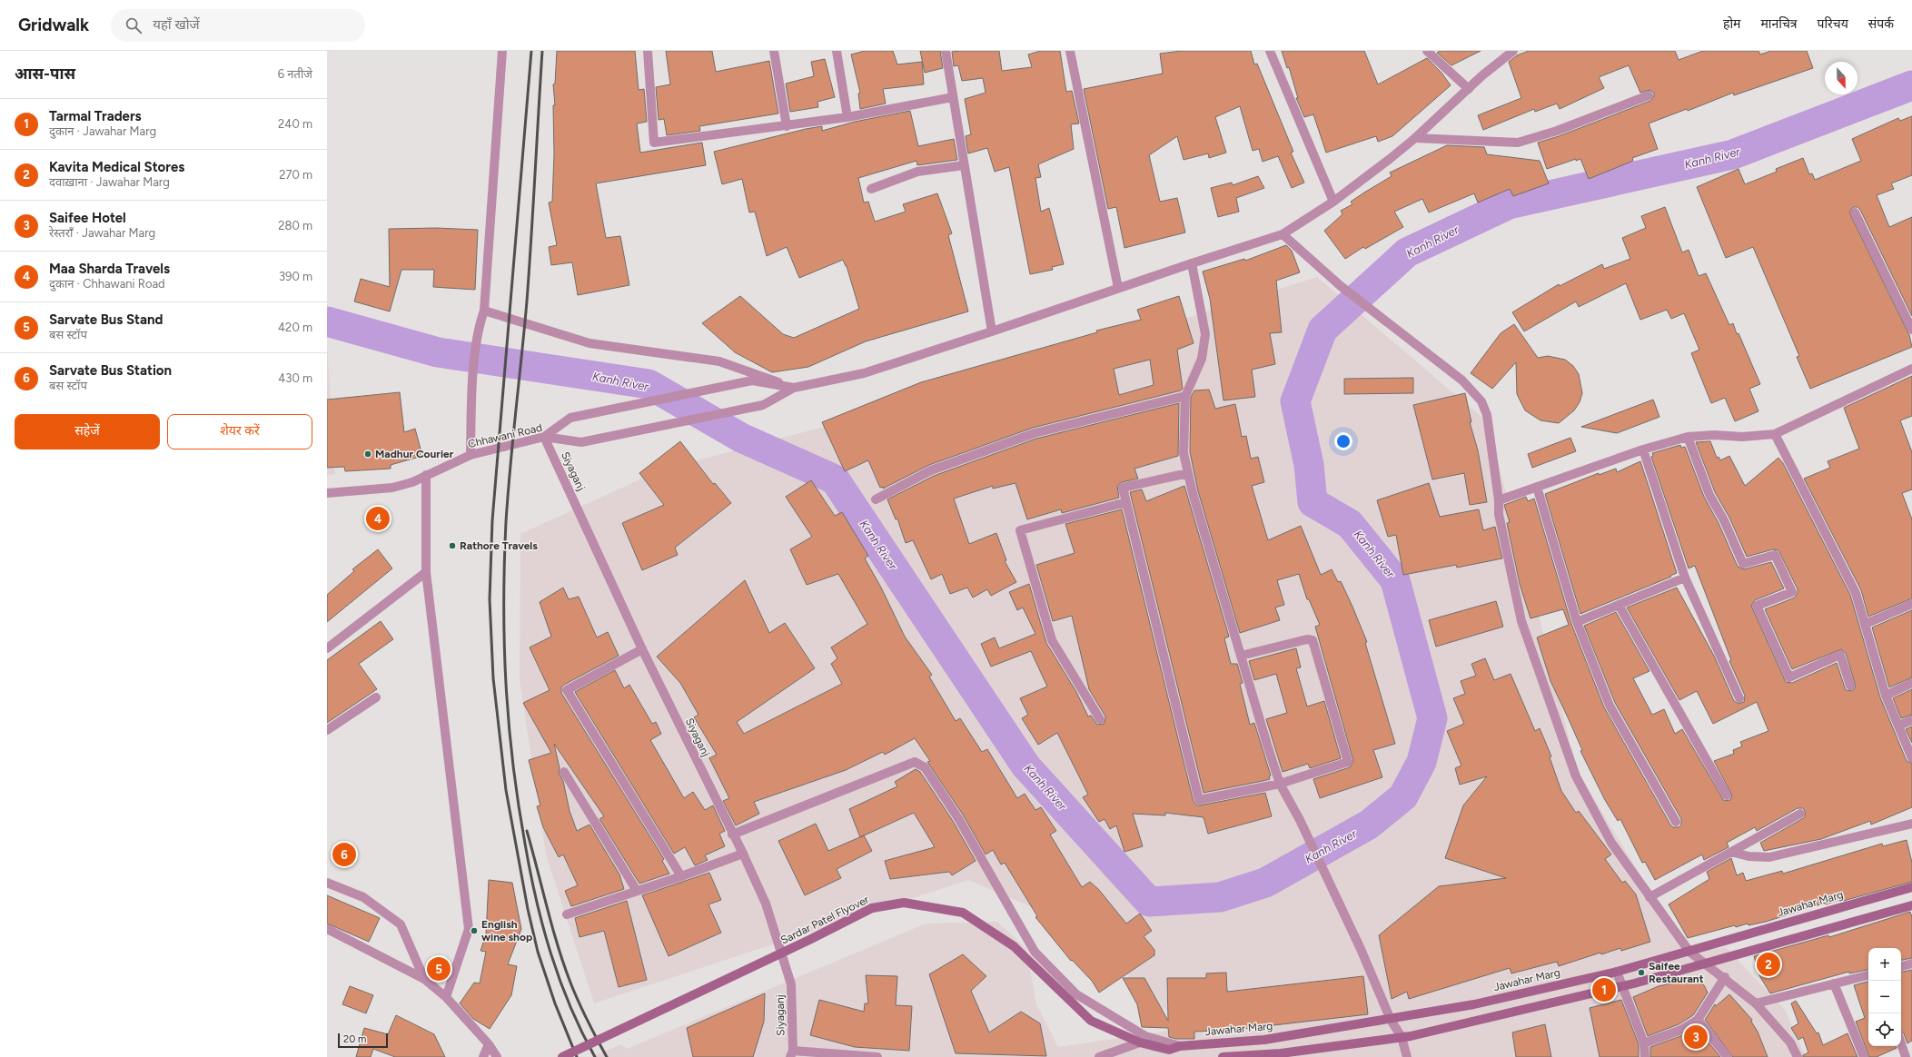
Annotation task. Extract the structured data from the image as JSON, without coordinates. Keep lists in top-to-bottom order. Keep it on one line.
{"streets":{"main road":["Jawahar Marg","Sardar Patel Flyover"],"street":["Chhawani Road","Siyaganj"]},"crossings":[["Chhawani Road","Siyaganj"]],"water":["Kanh River"],"places":["Madhur Courier","Rathore Travels","English wine shop","Saifee Restaurant"],"scale_bar":"20 m","north":"bottom","page":{"header":"Gridwalk","search":"यहाँ खोजें","nav":["होम","मानचित्र","परिचय","संपर्क"],"heading":["आस-पास","6 नतीजे"],"list":[{"mark":"1","name":"Tarmal Traders","note":"दुकान · Jawahar Marg","value":"240 m"},{"mark":"2","name":"Kavita Medical Stores","note":"दवाख़ाना · Jawahar Marg","value":"270 m"},{"mark":"3","name":"Saifee Hotel","note":"रेस्तराँ · Jawahar Marg","value":"280 m"},{"mark":"4","name":"Maa Sharda Travels","note":"दुकान · Chhawani Road","value":"390 m"},{"mark":"5","name":"Sarvate Bus Stand","note":"बस स्टॉप","value":"420 m"},{"mark":"6","name":"Sarvate Bus Station","note":"बस स्टॉप","value":"430 m"}],"buttons":["सहेजें","शेयर करें"],"pins":["4","6","2","5","1","3"],"map_buttons":["+","−"],"scale":"20 m"}}
